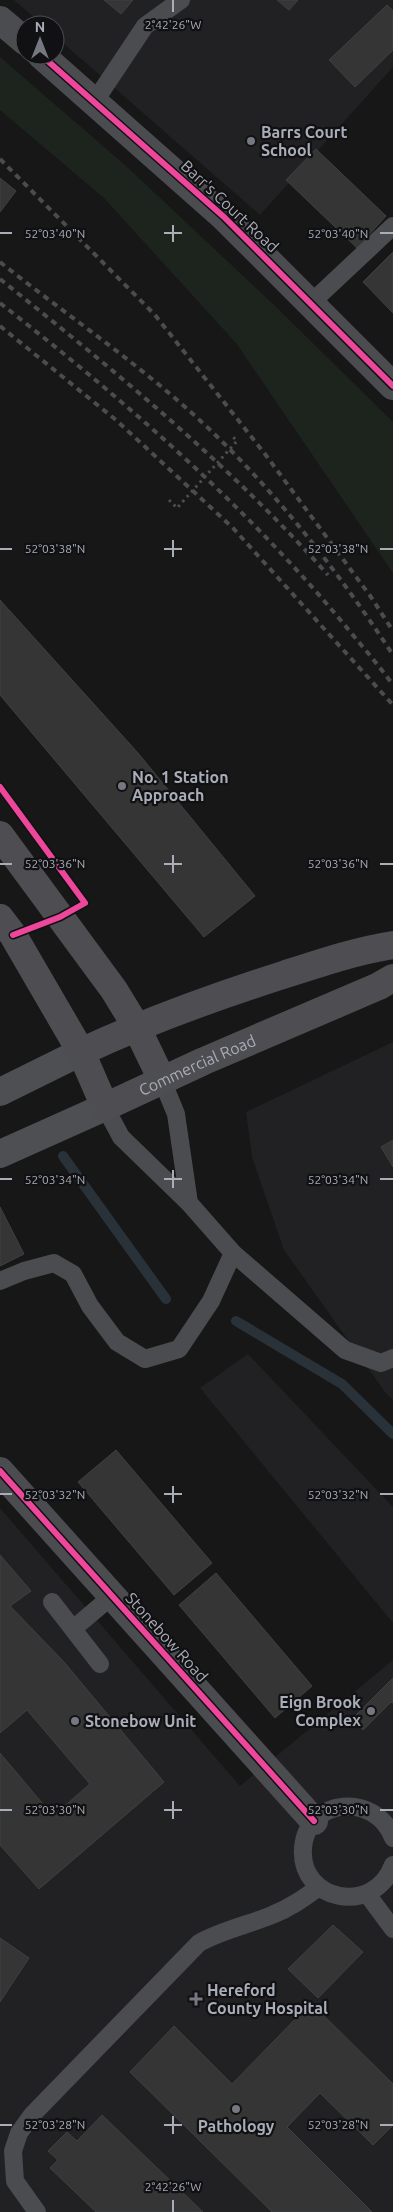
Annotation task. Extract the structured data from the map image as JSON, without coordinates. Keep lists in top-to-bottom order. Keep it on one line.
{"streets":{"highway":["Commercial Road"],"street":["Barr's Court Road","Stonebow Road"]},"places":{"other":["Barrs Court School","No. 1 Station Approach","Eign Brook Complex","Stonebow Unit","Pathology"],"health":["Hereford County Hospital"]},"north":"top","coordinates":["2°42'26\"W","52°03'40\"N","52°03'38\"N","52°03'36\"N","52°03'34\"N","52°03'32\"N","52°03'30\"N","52°03'28\"N"]}
